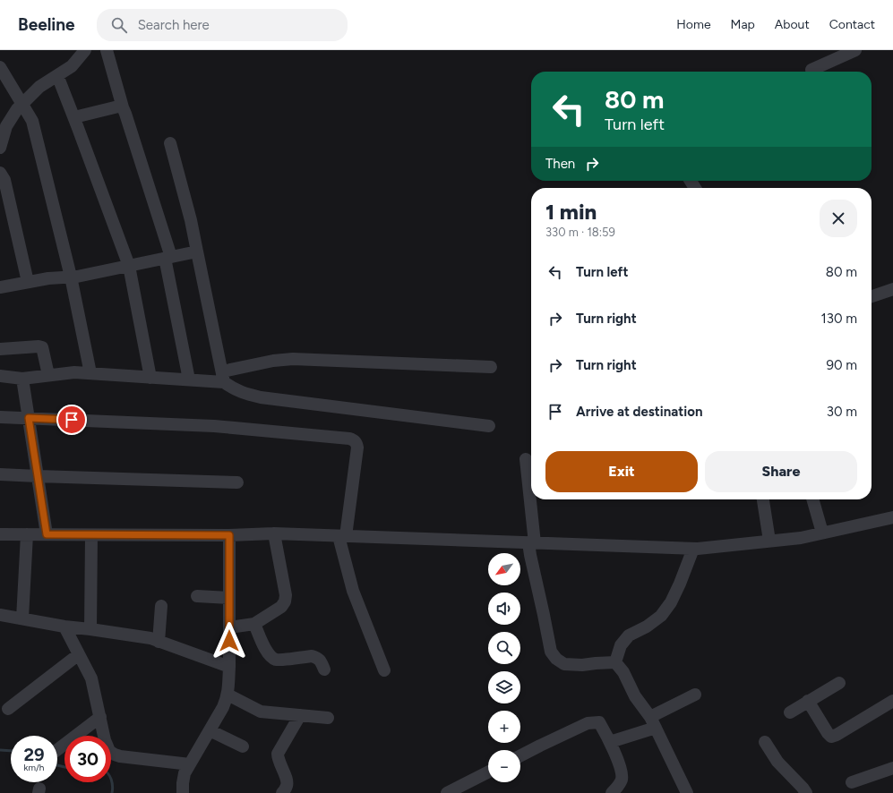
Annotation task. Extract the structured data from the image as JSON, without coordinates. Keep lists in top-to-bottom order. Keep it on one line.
{"north":"bottom left","page":{"header":"Beeline","search":"Search here","nav":["Home","Map","About","Contact"],"turn":["80 m","Turn left"],"then":"Then","heading":["1 min","330 m · 18:59"],"list":[{"name":"Turn left","value":"80 m"},{"name":"Turn right","value":"130 m"},{"name":"Turn right","value":"90 m"},{"name":"Arrive at destination","value":"30 m"}],"buttons":["Exit","Share"],"map_buttons":["+","−"],"speed":"29 km/h","limit":"30"}}
